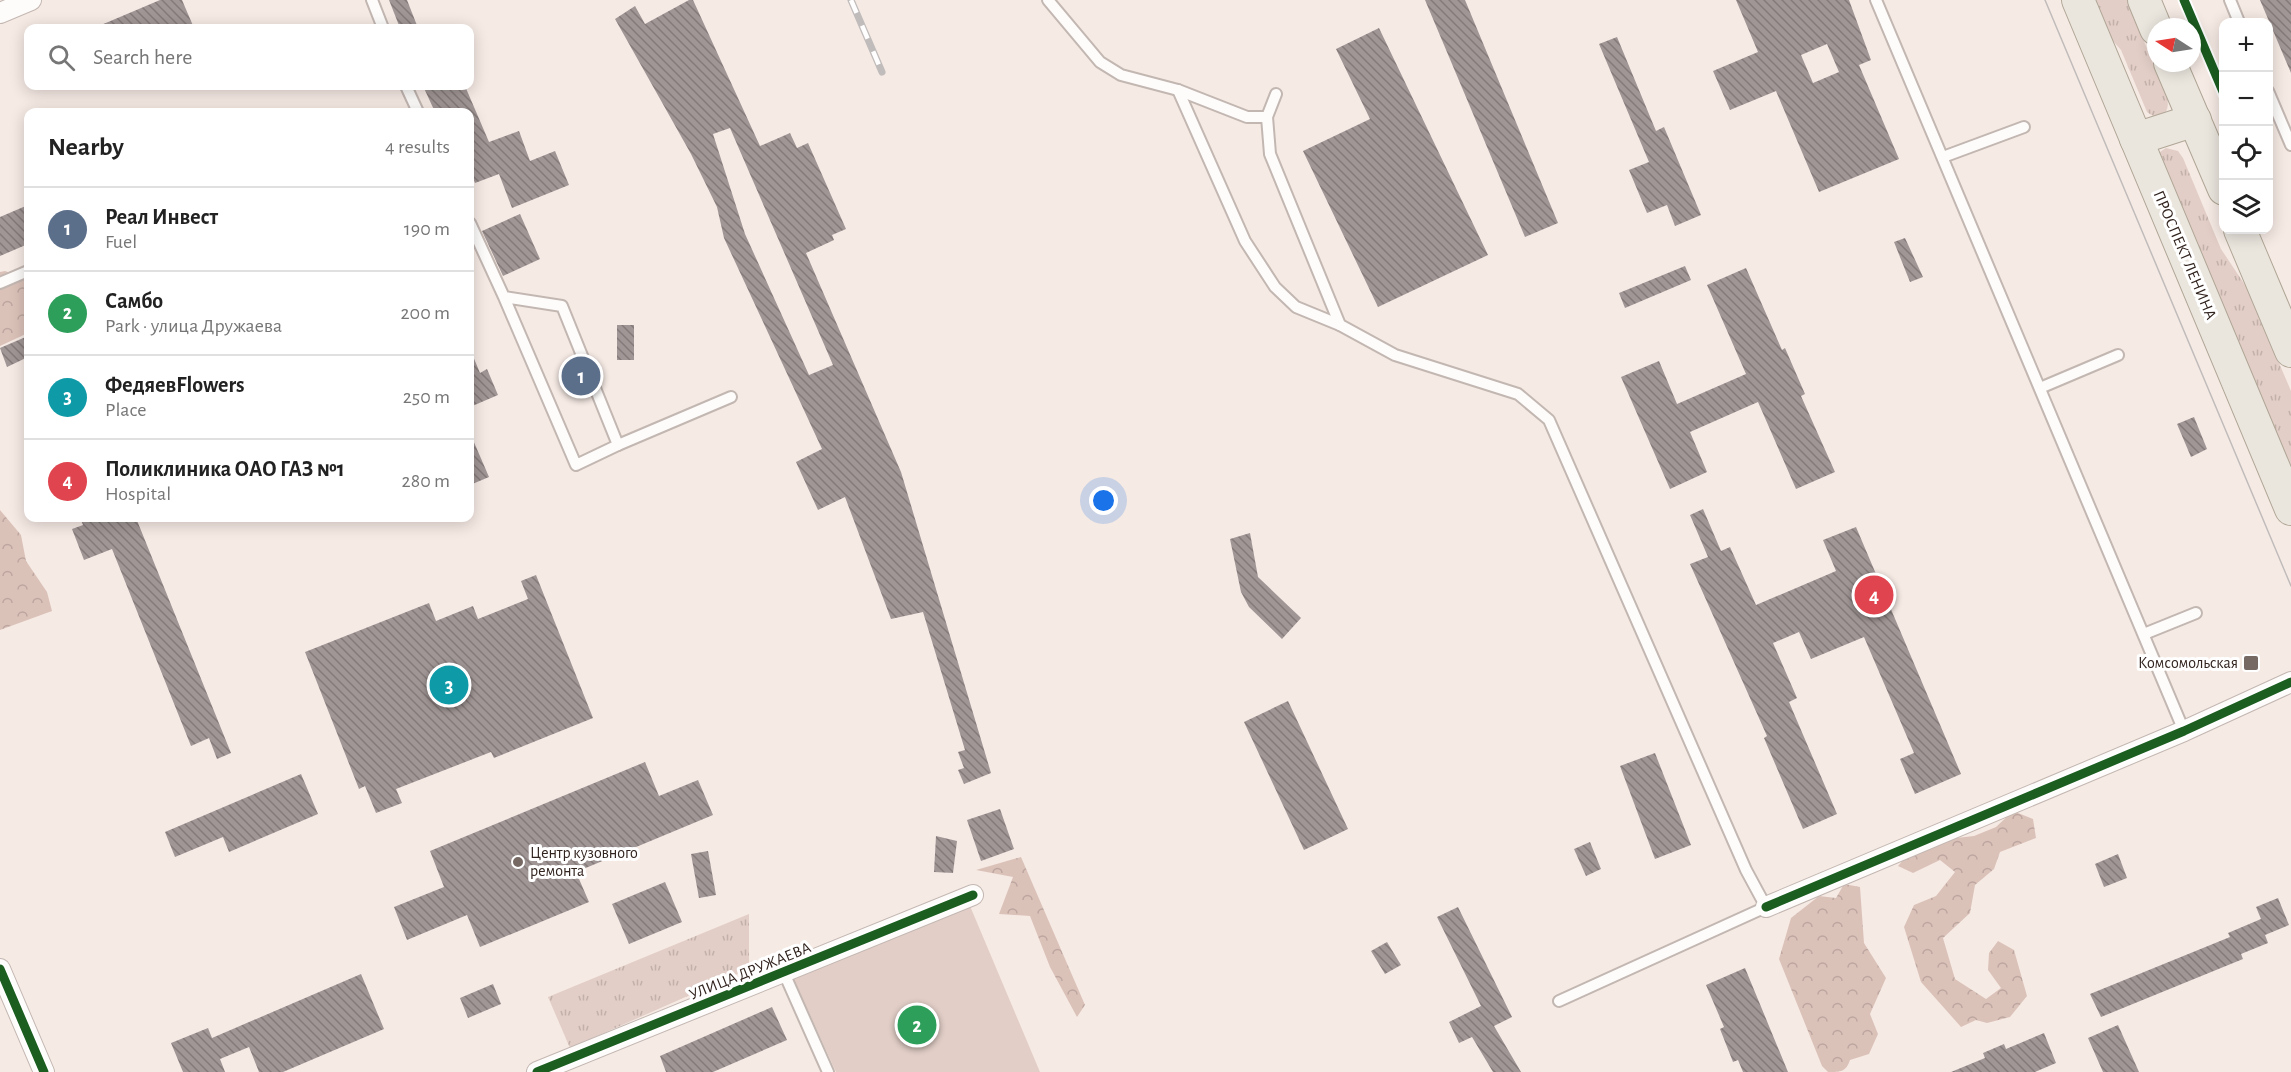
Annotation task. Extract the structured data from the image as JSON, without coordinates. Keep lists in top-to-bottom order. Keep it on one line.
{"streets":{"main road":["ПРОСПЕКТ ЛЕНИНА"],"street":["УЛИЦА ДРУЖАЕВА"]},"places":{"transit":["Комсомольская"],"other":["Центр кузовного ремонта"]},"north":"left","page":{"map_buttons":["+","−"],"search":"Search here","heading":["Nearby","4 results"],"list":[{"mark":"1","name":"Реал Инвест","note":"Fuel","value":"190 m"},{"mark":"2","name":"Самбо","note":"Park · улица Дружаева","value":"200 m"},{"mark":"3","name":"ФедяевFlowers","note":"Place","value":"250 m"},{"mark":"4","name":"Поликлиника ОАО ГАЗ №1","note":"Hospital","value":"280 m"}],"pins":["1","4","3","2"]}}
